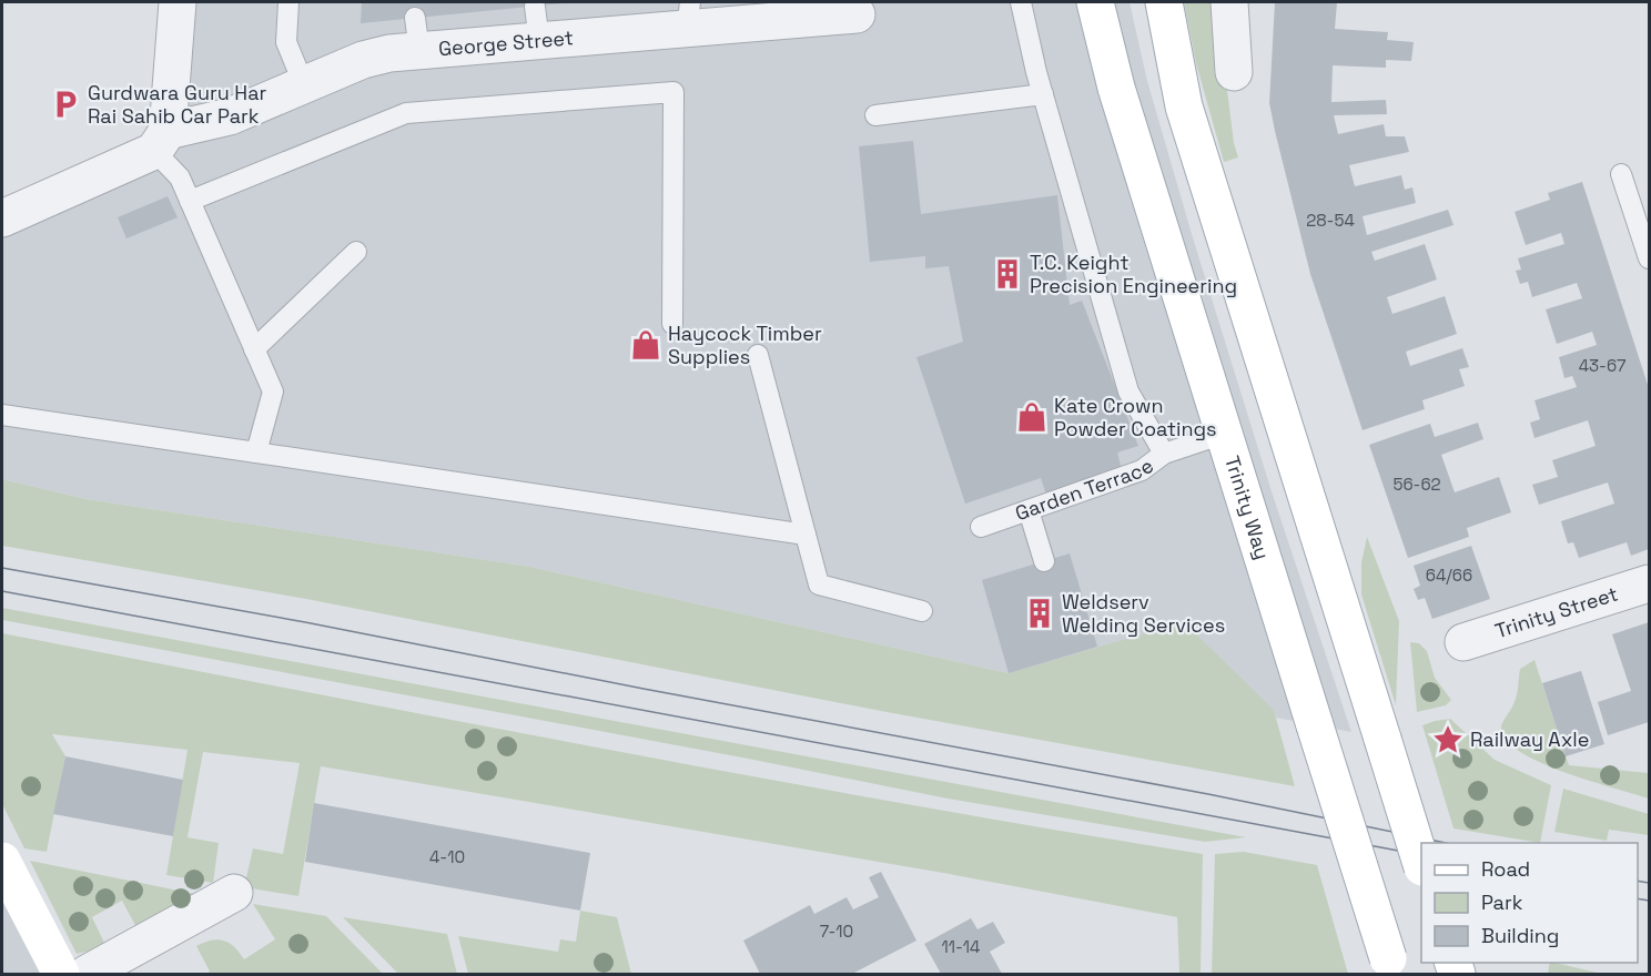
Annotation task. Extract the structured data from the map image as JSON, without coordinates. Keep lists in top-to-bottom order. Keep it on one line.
{"streets":{"main road":["Trinity Way"],"street":["George Street","Trinity Street"],"lane":["Garden Terrace"]},"crossings":[["Garden Terrace","Trinity Way"]],"places":{"parking":["Gurdwara Guru Har Rai Sahib Car Park"],"building":["T.C. Keight Precision Engineering","Weldserv Welding Services"],"shop":["Haycock Timber Supplies","Kate Crown Powder Coatings"],"place":["Railway Axle"]},"house_numbers":["28-54","43-67","56-62","64/66","4-10","7-10","11-14"],"legend":["Road","Park","Building"]}
